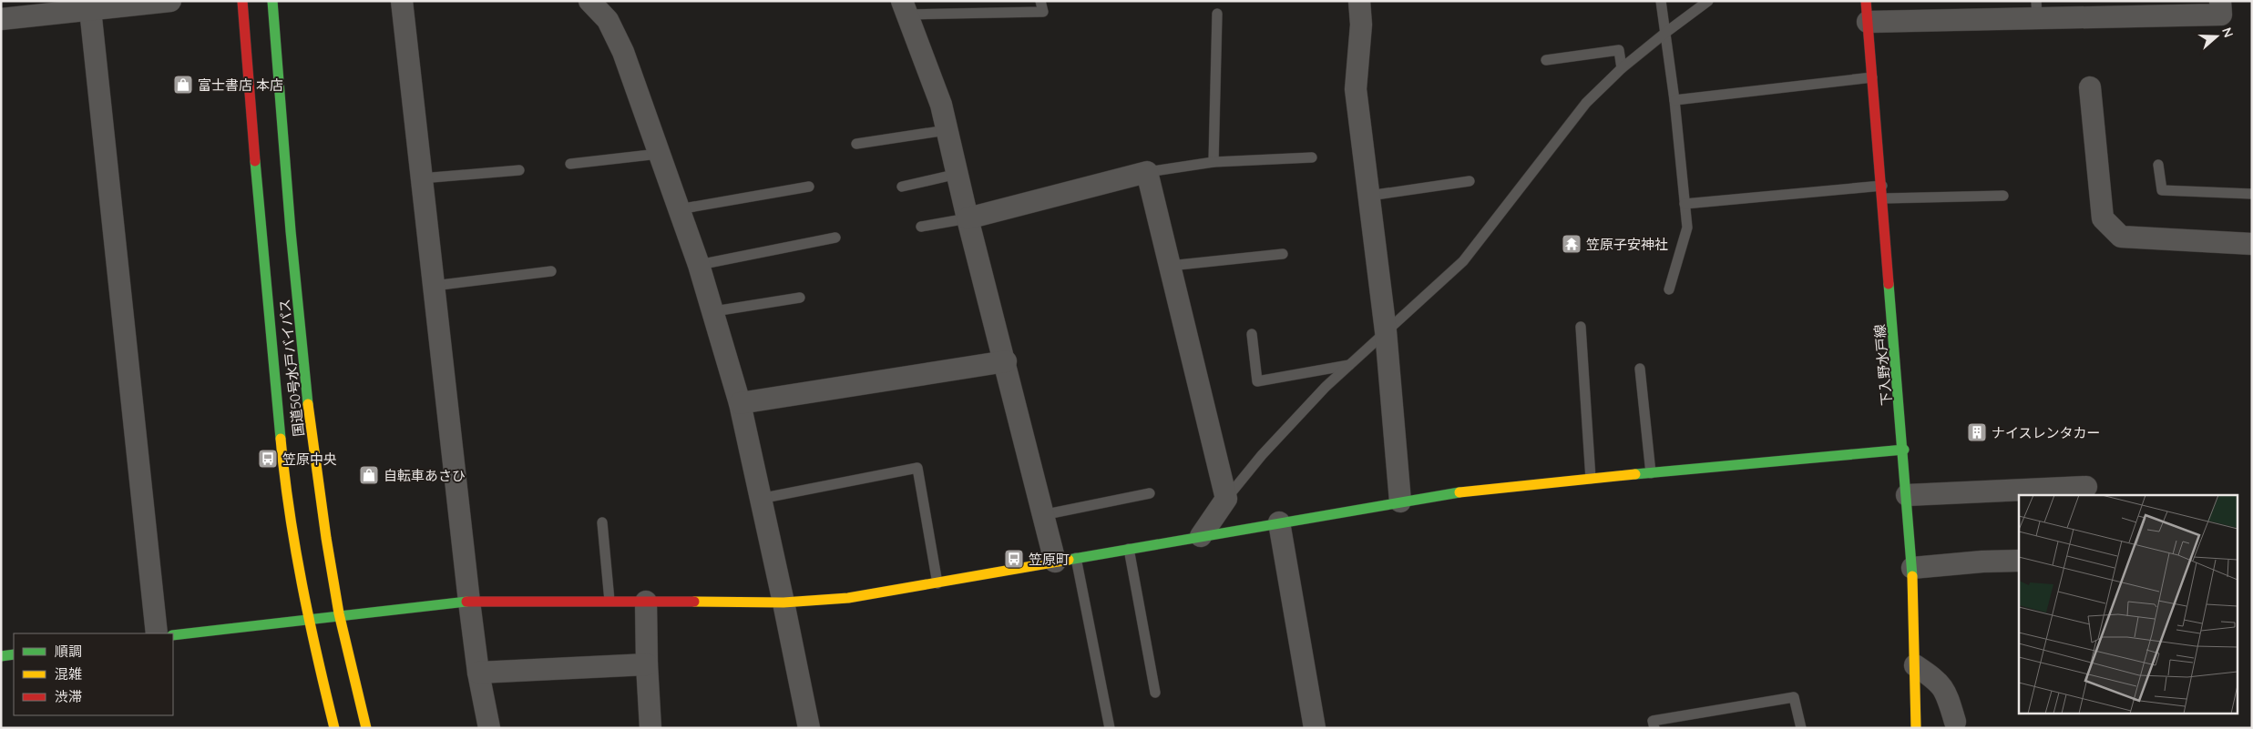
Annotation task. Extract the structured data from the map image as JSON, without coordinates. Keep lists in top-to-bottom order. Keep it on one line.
{"streets":{"main road":["下入野水戸線","国道50号水戸バイパス"]},"places":{"shop":["富士書店 本店","自転車あさひ"],"temple":["笠原子安神社"],"building":["ナイスレンタカー"],"bus stop":["笠原中央","笠原町"]},"legend":["順調","混雑","渋滞"],"north":"right"}
